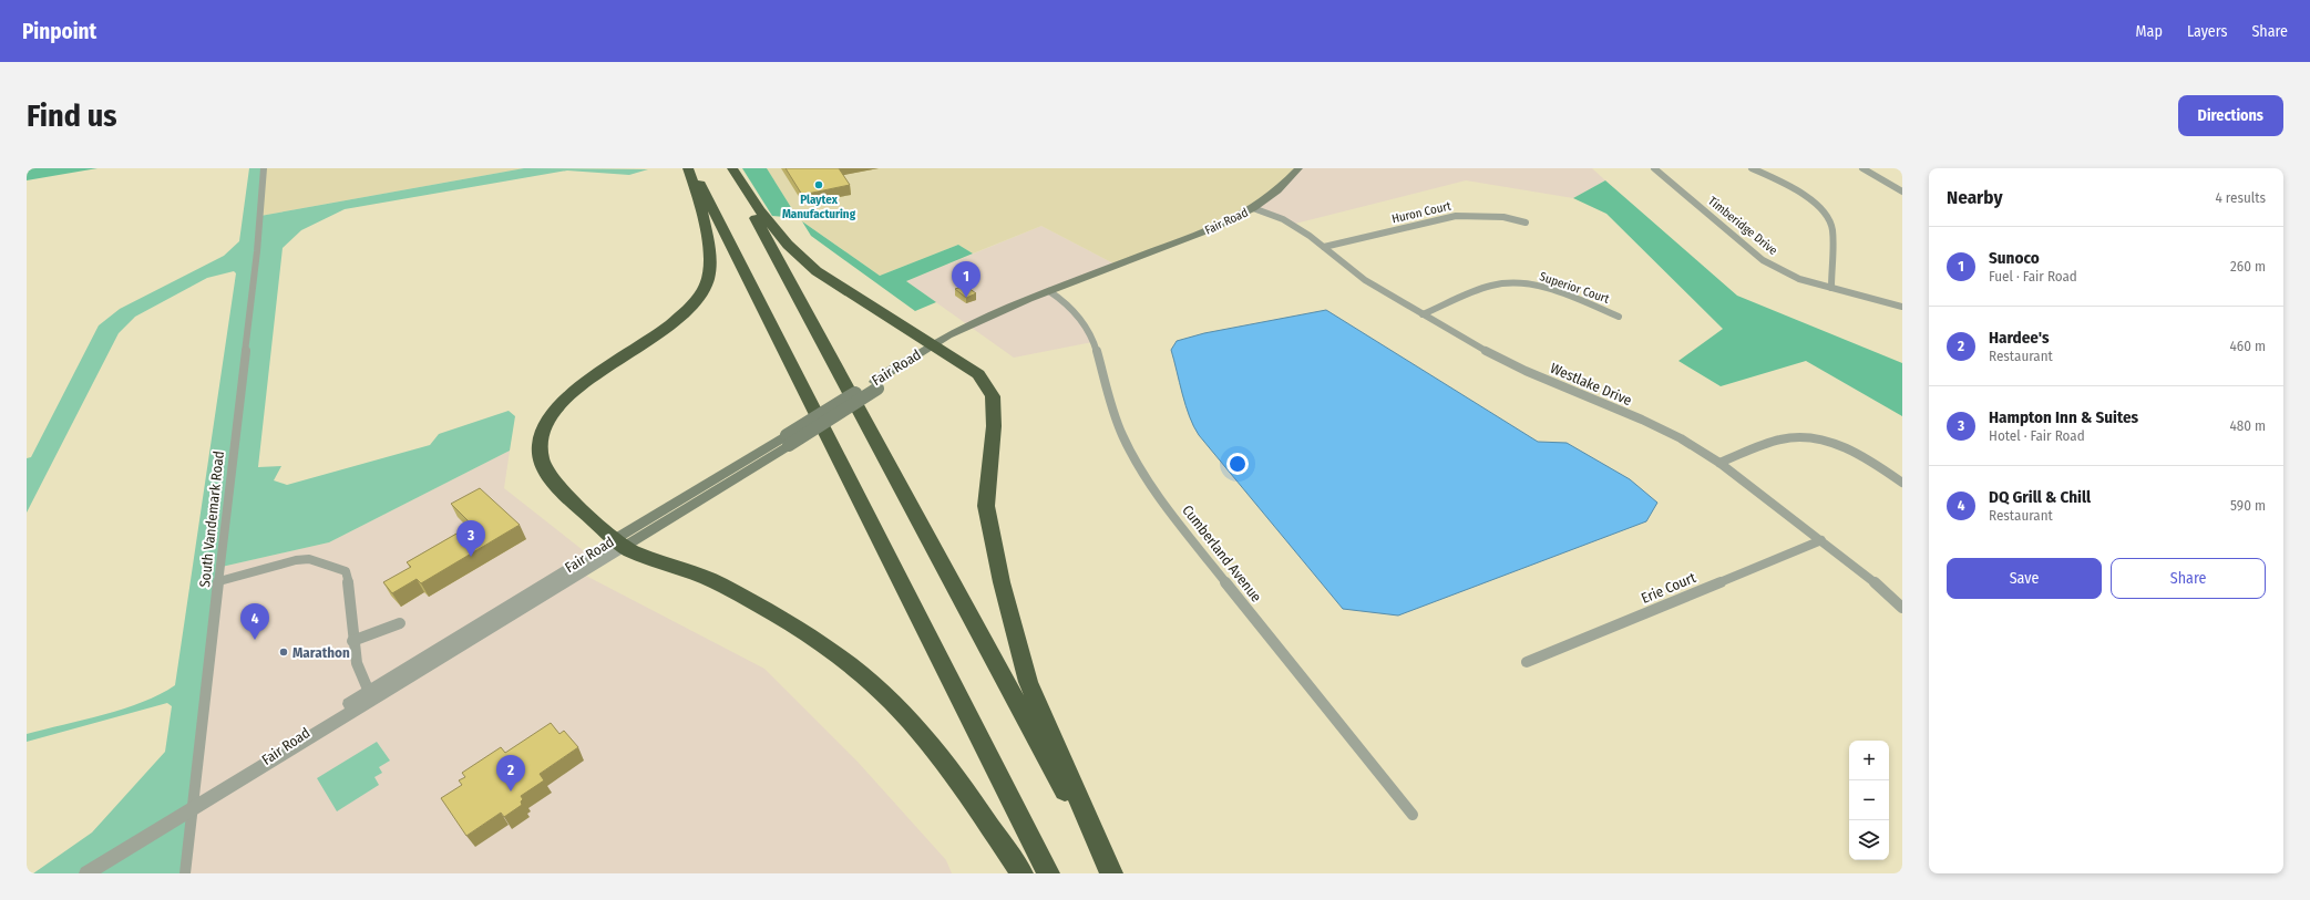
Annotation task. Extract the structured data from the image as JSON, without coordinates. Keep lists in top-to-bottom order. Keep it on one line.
{"streets":{"main road":["Fair Road"],"street":["Huron Court","Timberidge Drive","Superior Court","Westlake Drive","South Vandemark Road","Cumberland Avenue","Erie Court"]},"crossings":[["Huron Court","Westlake Drive"],["Fair Road","Westlake Drive"],["Fair Road","South Vandemark Road"],["Fair Road","Cumberland Avenue"],["Superior Court","Westlake Drive"],["Westlake Drive","Erie Court"]],"places":["Playtex Manufacturing","Marathon"],"page":{"header":"Pinpoint","nav":["Map","Layers","Share"],"buttons":["Directions",["Save","Share"]],"title":"Find us","heading":["Nearby","4 results"],"list":[{"mark":"1","name":"Sunoco","note":"Fuel · Fair Road","value":"260 m"},{"mark":"2","name":"Hardee's","note":"Restaurant","value":"460 m"},{"mark":"3","name":"Hampton Inn & Suites","note":"Hotel · Fair Road","value":"480 m"},{"mark":"4","name":"DQ Grill & Chill","note":"Restaurant","value":"590 m"}],"pins":["1","3","4","2"],"map_buttons":["+","−"]}}
